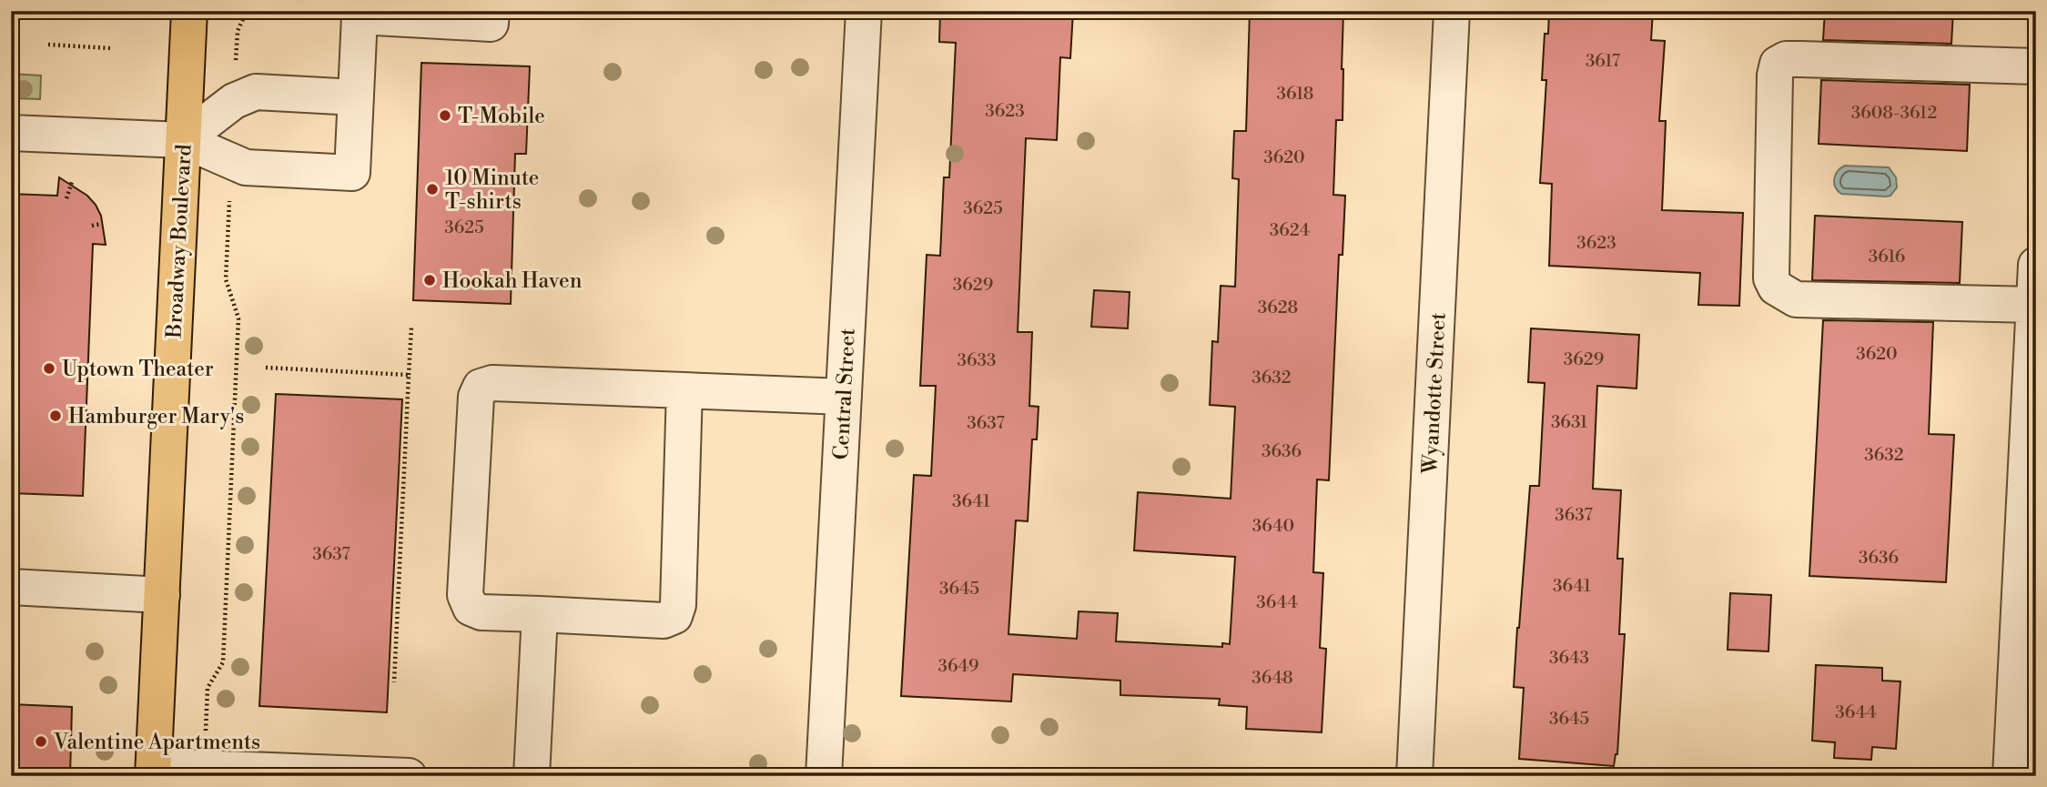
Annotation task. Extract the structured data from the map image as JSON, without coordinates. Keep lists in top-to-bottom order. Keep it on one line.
{"streets":{"main road":["Broadway Boulevard"],"street":["Wyandotte Street","Central Street"]},"places":["T-Mobile","10 Minute T-shirts","Hookah Haven","Uptown Theater","Hamburger Mary's","Valentine Apartments"],"house_numbers":["3617","3618","3623","3608-3612","3620","3625","3625","3624","3623","3616","3629","3628","3620","3629","3633","3632","3631","3637","3636","3632","3641","3637","3640","3637","3636","3641","3645","3644","3643","3649","3648","3644","3645"]}
